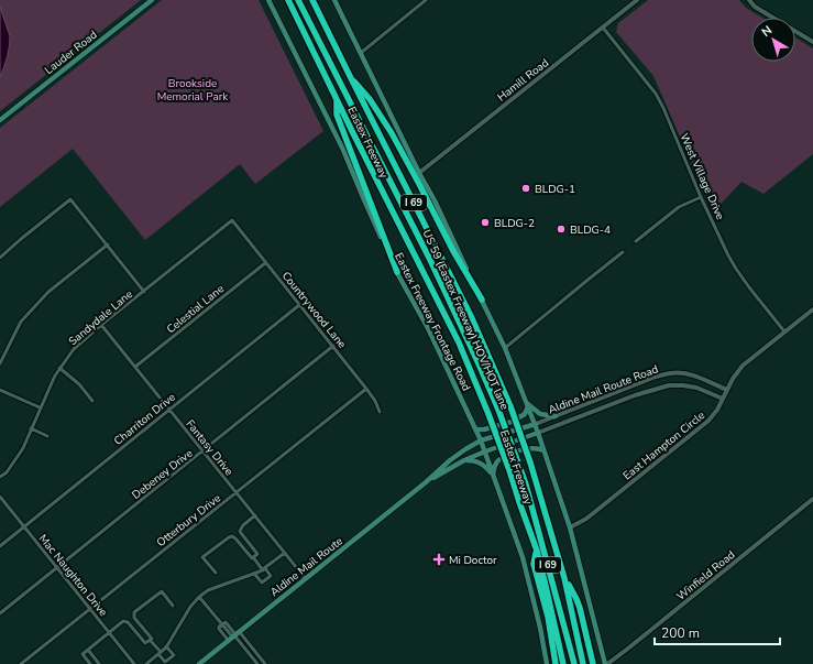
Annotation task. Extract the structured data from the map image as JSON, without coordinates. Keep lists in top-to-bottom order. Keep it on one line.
{"streets":{"highway":["Eastex Freeway","I 69","US 59 (Eastex Freeway) HOV/HOT lane"],"main road":["Lauder Road","Eastex Freeway Frontage Road","Aldine Mail Route"],"street":["Hamill Road","West Village Drive","Celestial Lane","Countrywood Lane","Sandydale Lane","Aldine Mail Route Road","Charriton Drive","East Hampton Circle","Fantasy Drive","Debeney Drive","Otterbury Drive","Mac Naughton Drive","Winfield Road"]},"crossings":[["Hamill Road","West Village Drive"],["West Village Drive","East Hampton Circle"],["Celestial Lane","Countrywood Lane"],["Celestial Lane","Fantasy Drive"],["Countrywood Lane","Sandydale Lane"],["Countrywood Lane","Charriton Drive"],["Countrywood Lane","Debeney Drive"],["Countrywood Lane","Otterbury Drive"],["Sandydale Lane","Fantasy Drive"],["Eastex Freeway Frontage Road","Aldine Mail Route"],["Aldine Mail Route Road","East Hampton Circle"],["Aldine Mail Route Road","Aldine Mail Route"],["Charriton Drive","Fantasy Drive"],["Charriton Drive","Mac Naughton Drive"],["Fantasy Drive","Debeney Drive"],["Fantasy Drive","Otterbury Drive"],["Fantasy Drive","Aldine Mail Route"],["Debeney Drive","Mac Naughton Drive"],["Otterbury Drive","Mac Naughton Drive"]],"parks":["Brookside Memorial Park"],"places":{"other":["BLDG-1","BLDG-2","BLDG-4"],"health":["Mi Doctor"]},"scale_bar":"200 m","north":"top left"}
